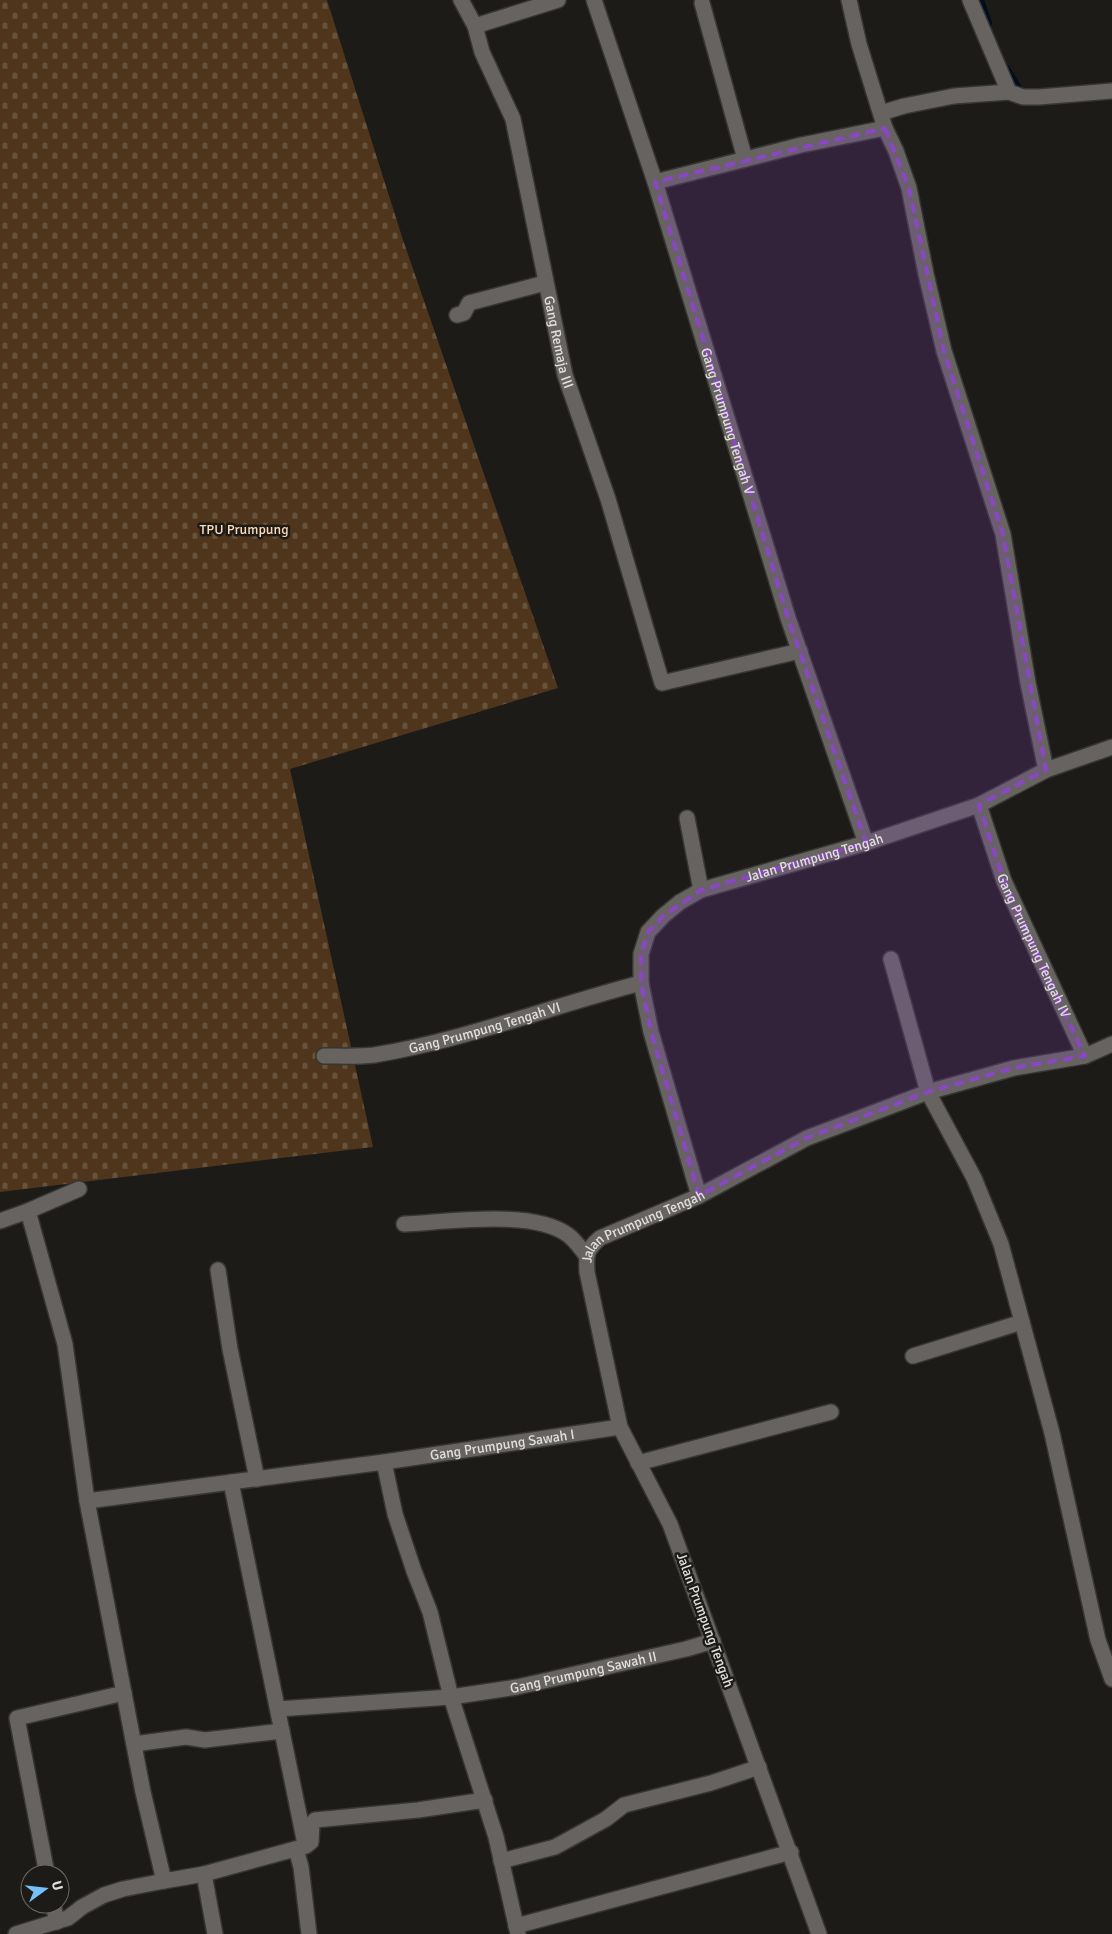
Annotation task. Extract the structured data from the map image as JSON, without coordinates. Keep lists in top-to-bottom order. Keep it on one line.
{"streets":{"street":["Gang Remaja III","Gang Prumpung Tengah V","Jalan Prumpung Tengah","Gang Prumpung Tengah IV","Gang Prumpung Tengah VI","Gang Prumpung Sawah I","Gang Prumpung Sawah II"]},"crossings":[["Gang Remaja III","Gang Prumpung Tengah V"],["Gang Prumpung Tengah V","Jalan Prumpung Tengah"],["Jalan Prumpung Tengah","Gang Prumpung Tengah IV"],["Jalan Prumpung Tengah","Gang Prumpung Tengah VI"],["Jalan Prumpung Tengah","Gang Prumpung Sawah I"],["Jalan Prumpung Tengah","Gang Prumpung Sawah II"]],"parks":["TPU Prumpung"],"north":"right"}
